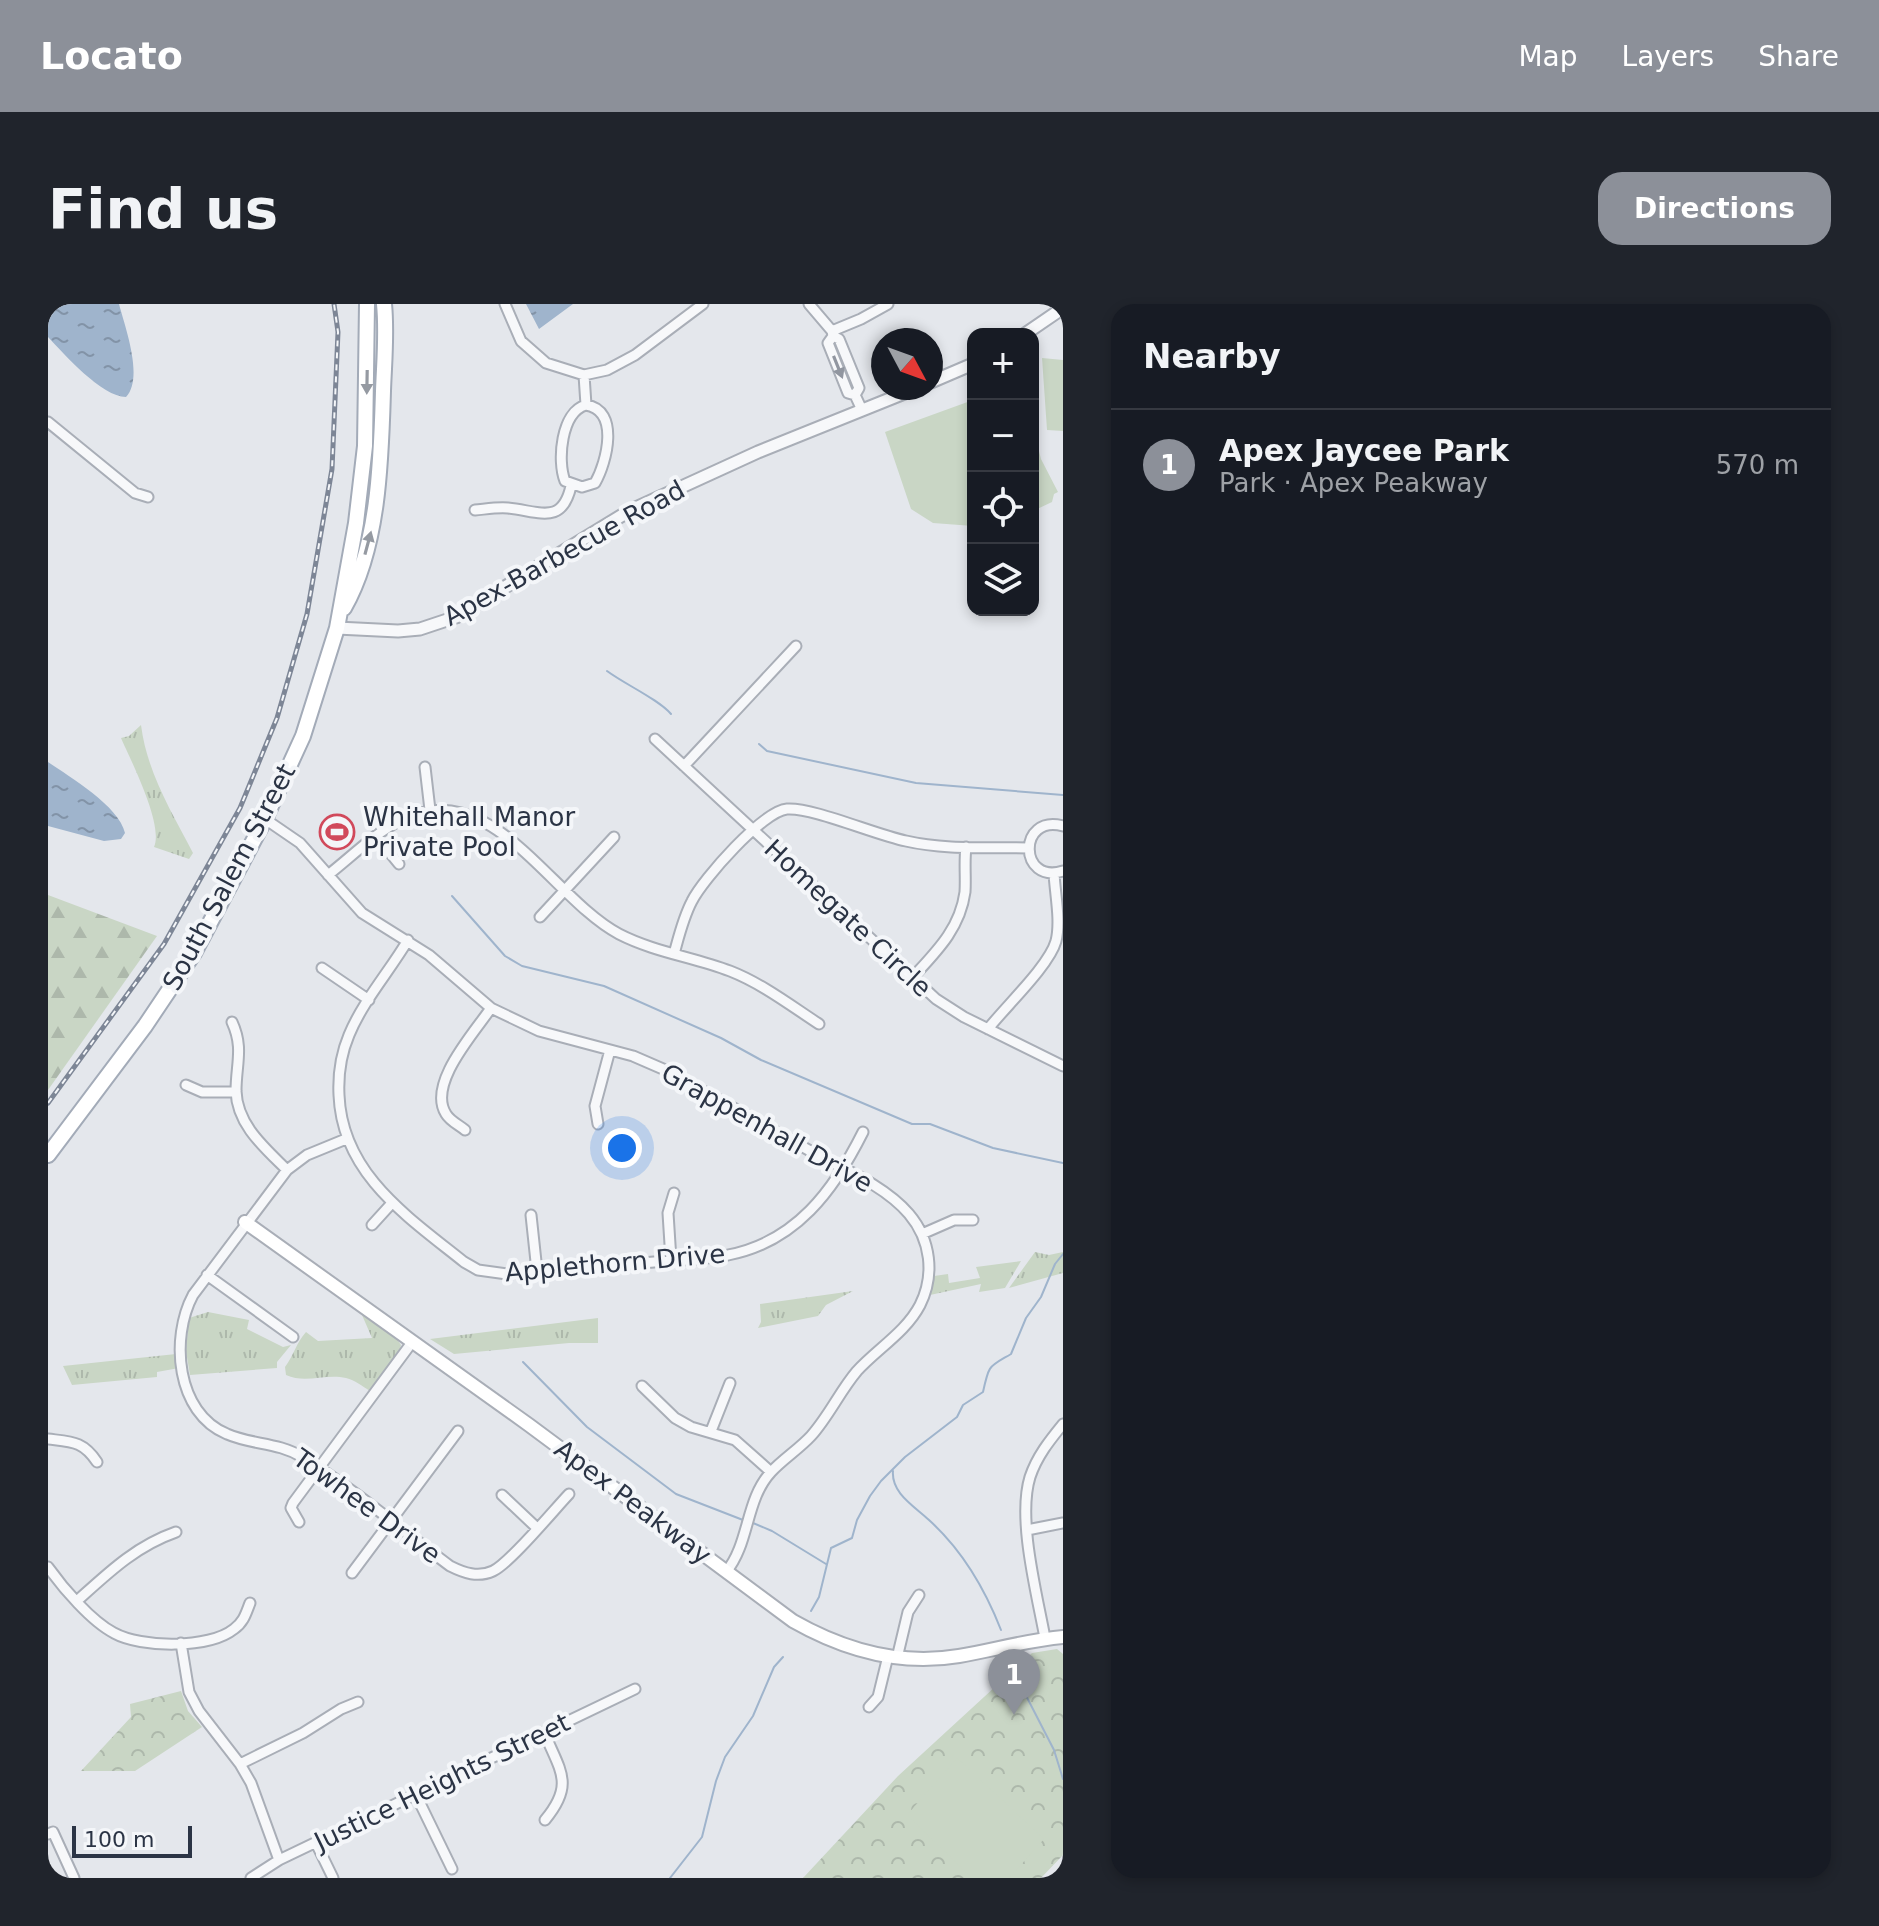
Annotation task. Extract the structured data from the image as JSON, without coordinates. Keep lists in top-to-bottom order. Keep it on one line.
{"streets":{"main road":["South Salem Street","Apex Peakway"],"street":["Apex-Barbecue Road","Homegate Circle","Grappenhall Drive","Applethorn Drive","Towhee Drive","Justice Heights Street"]},"crossings":[["Apex-Barbecue Road","South Salem Street"],["South Salem Street","Grappenhall Drive"],["Grappenhall Drive","Applethorn Drive"],["Grappenhall Drive","Apex Peakway"],["Applethorn Drive","Towhee Drive"],["Apex Peakway","Towhee Drive"]],"places":{"sports":["Whitehall Manor Private Pool"]},"scale_bar":"100 m","north":"bottom right","page":{"header":"Locato","nav":["Map","Layers","Share"],"buttons":"Directions","title":"Find us","heading":"Nearby","map_buttons":["+","−"],"list":[{"mark":"1","name":"Apex Jaycee Park","note":"Park · Apex Peakway","value":"570 m"}],"pins":"1","scale":"100 m"}}
